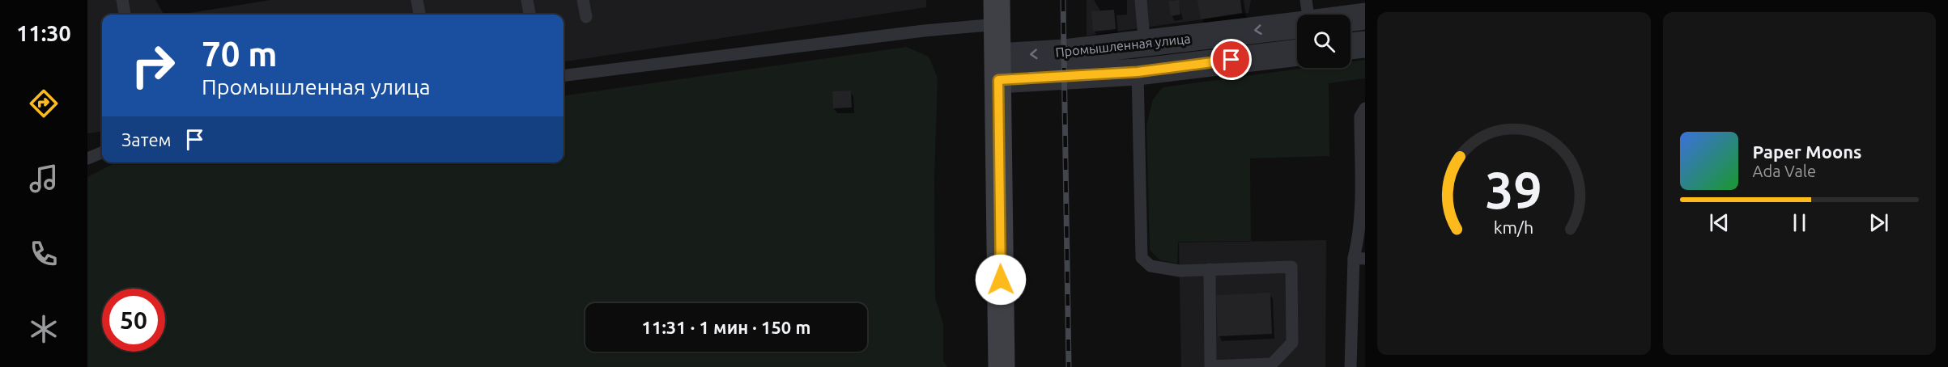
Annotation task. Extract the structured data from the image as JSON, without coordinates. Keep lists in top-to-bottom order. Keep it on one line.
{"streets":{"street":["Промышленная улица"]},"page":{"tabs":"11:30","turn":["70 m","Промышленная улица"],"then":"Затем","song":["Paper Moons","Ada Vale"],"limit":"50","trip":"11:31 · 1 мин · 150 m","gauge":["39","km/h"]}}
